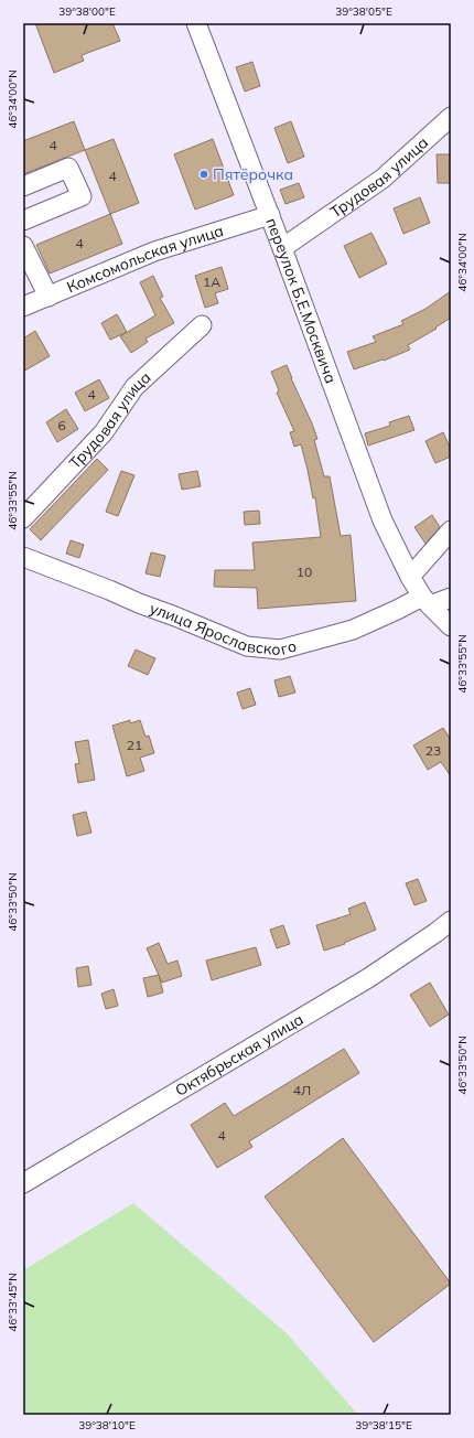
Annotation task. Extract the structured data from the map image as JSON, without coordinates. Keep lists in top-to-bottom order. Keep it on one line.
{"streets":{"street":["Трудовая улица","Комсомольская улица","переулок Б.Е.Москвича","улица Ярославского","Октябрьская улица"]},"crossings":[["Трудовая улица","переулок Б.Е.Москвича"],["Комсомольская улица","переулок Б.Е.Москвича"],["переулок Б.Е.Москвича","улица Ярославского"]],"places":["Пятёрочка"],"house_numbers":["4","4","4","1А","4","6","10","21","23","4Л","4"],"coordinates":["39°38'00\"E","39°38'05\"E","46°34'00\"N","46°33'55\"N","46°33'50\"N","46°33'45\"N","39°38'10\"E","39°38'15\"E"]}
